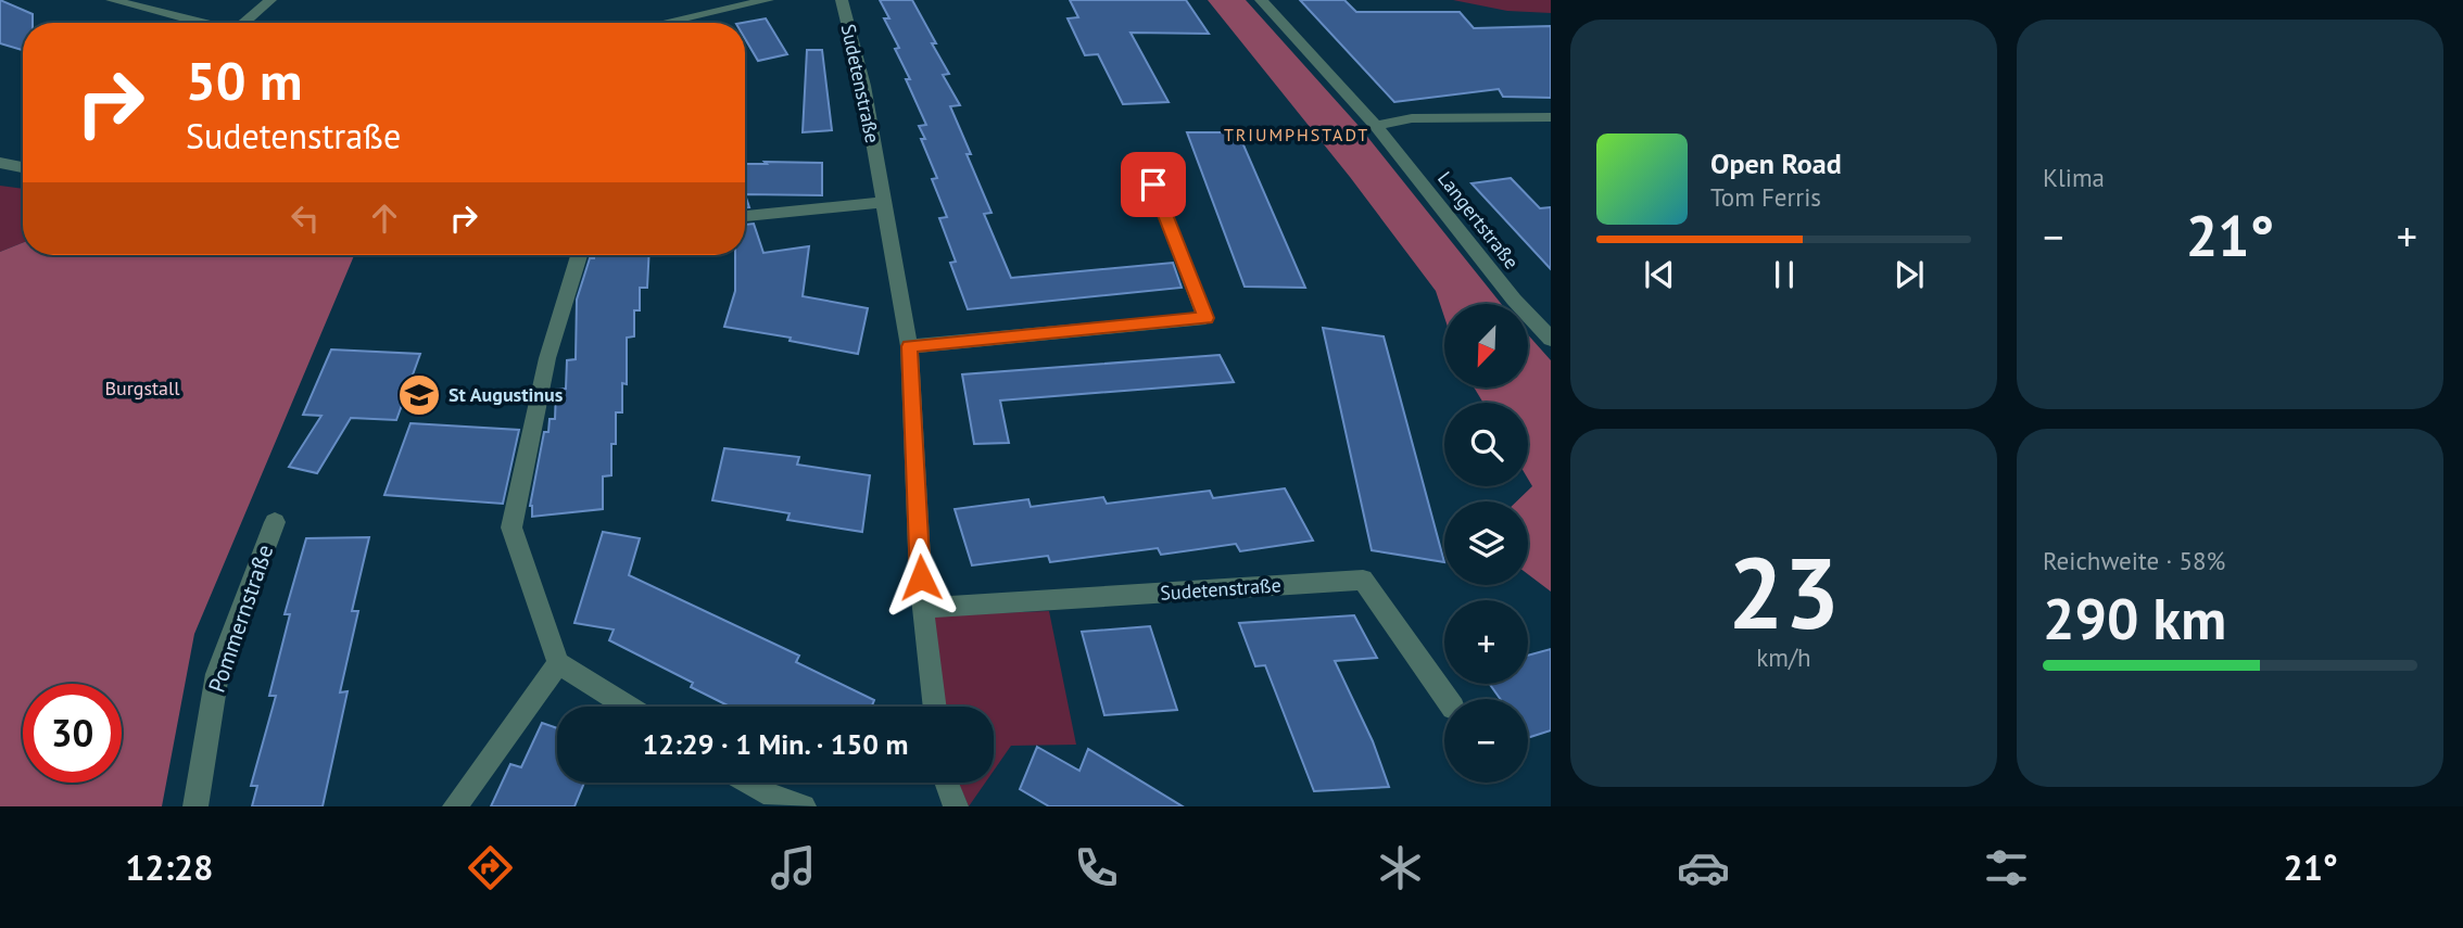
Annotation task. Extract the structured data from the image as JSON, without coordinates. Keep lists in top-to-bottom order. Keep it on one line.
{"streets":{"street":["Sudetenstraße","Langertstraße","Pommernstraße"]},"districts":["TRIUMPHSTADT"],"parks":["Burgstall"],"places":{"school or university":["St Augustinus"]},"north":"bottom left","page":{"tile":["Klima",["23","km/h"],["Reichweite · 58%","290 km"]],"turn":["50 m","Sudetenstraße"],"song":["Open Road","Tom Ferris"],"heat":["−","21°","+"],"map_buttons":["+","−"],"limit":"30","trip":"12:29 · 1 Min. · 150 m","tabs":["12:28","21°"]}}
